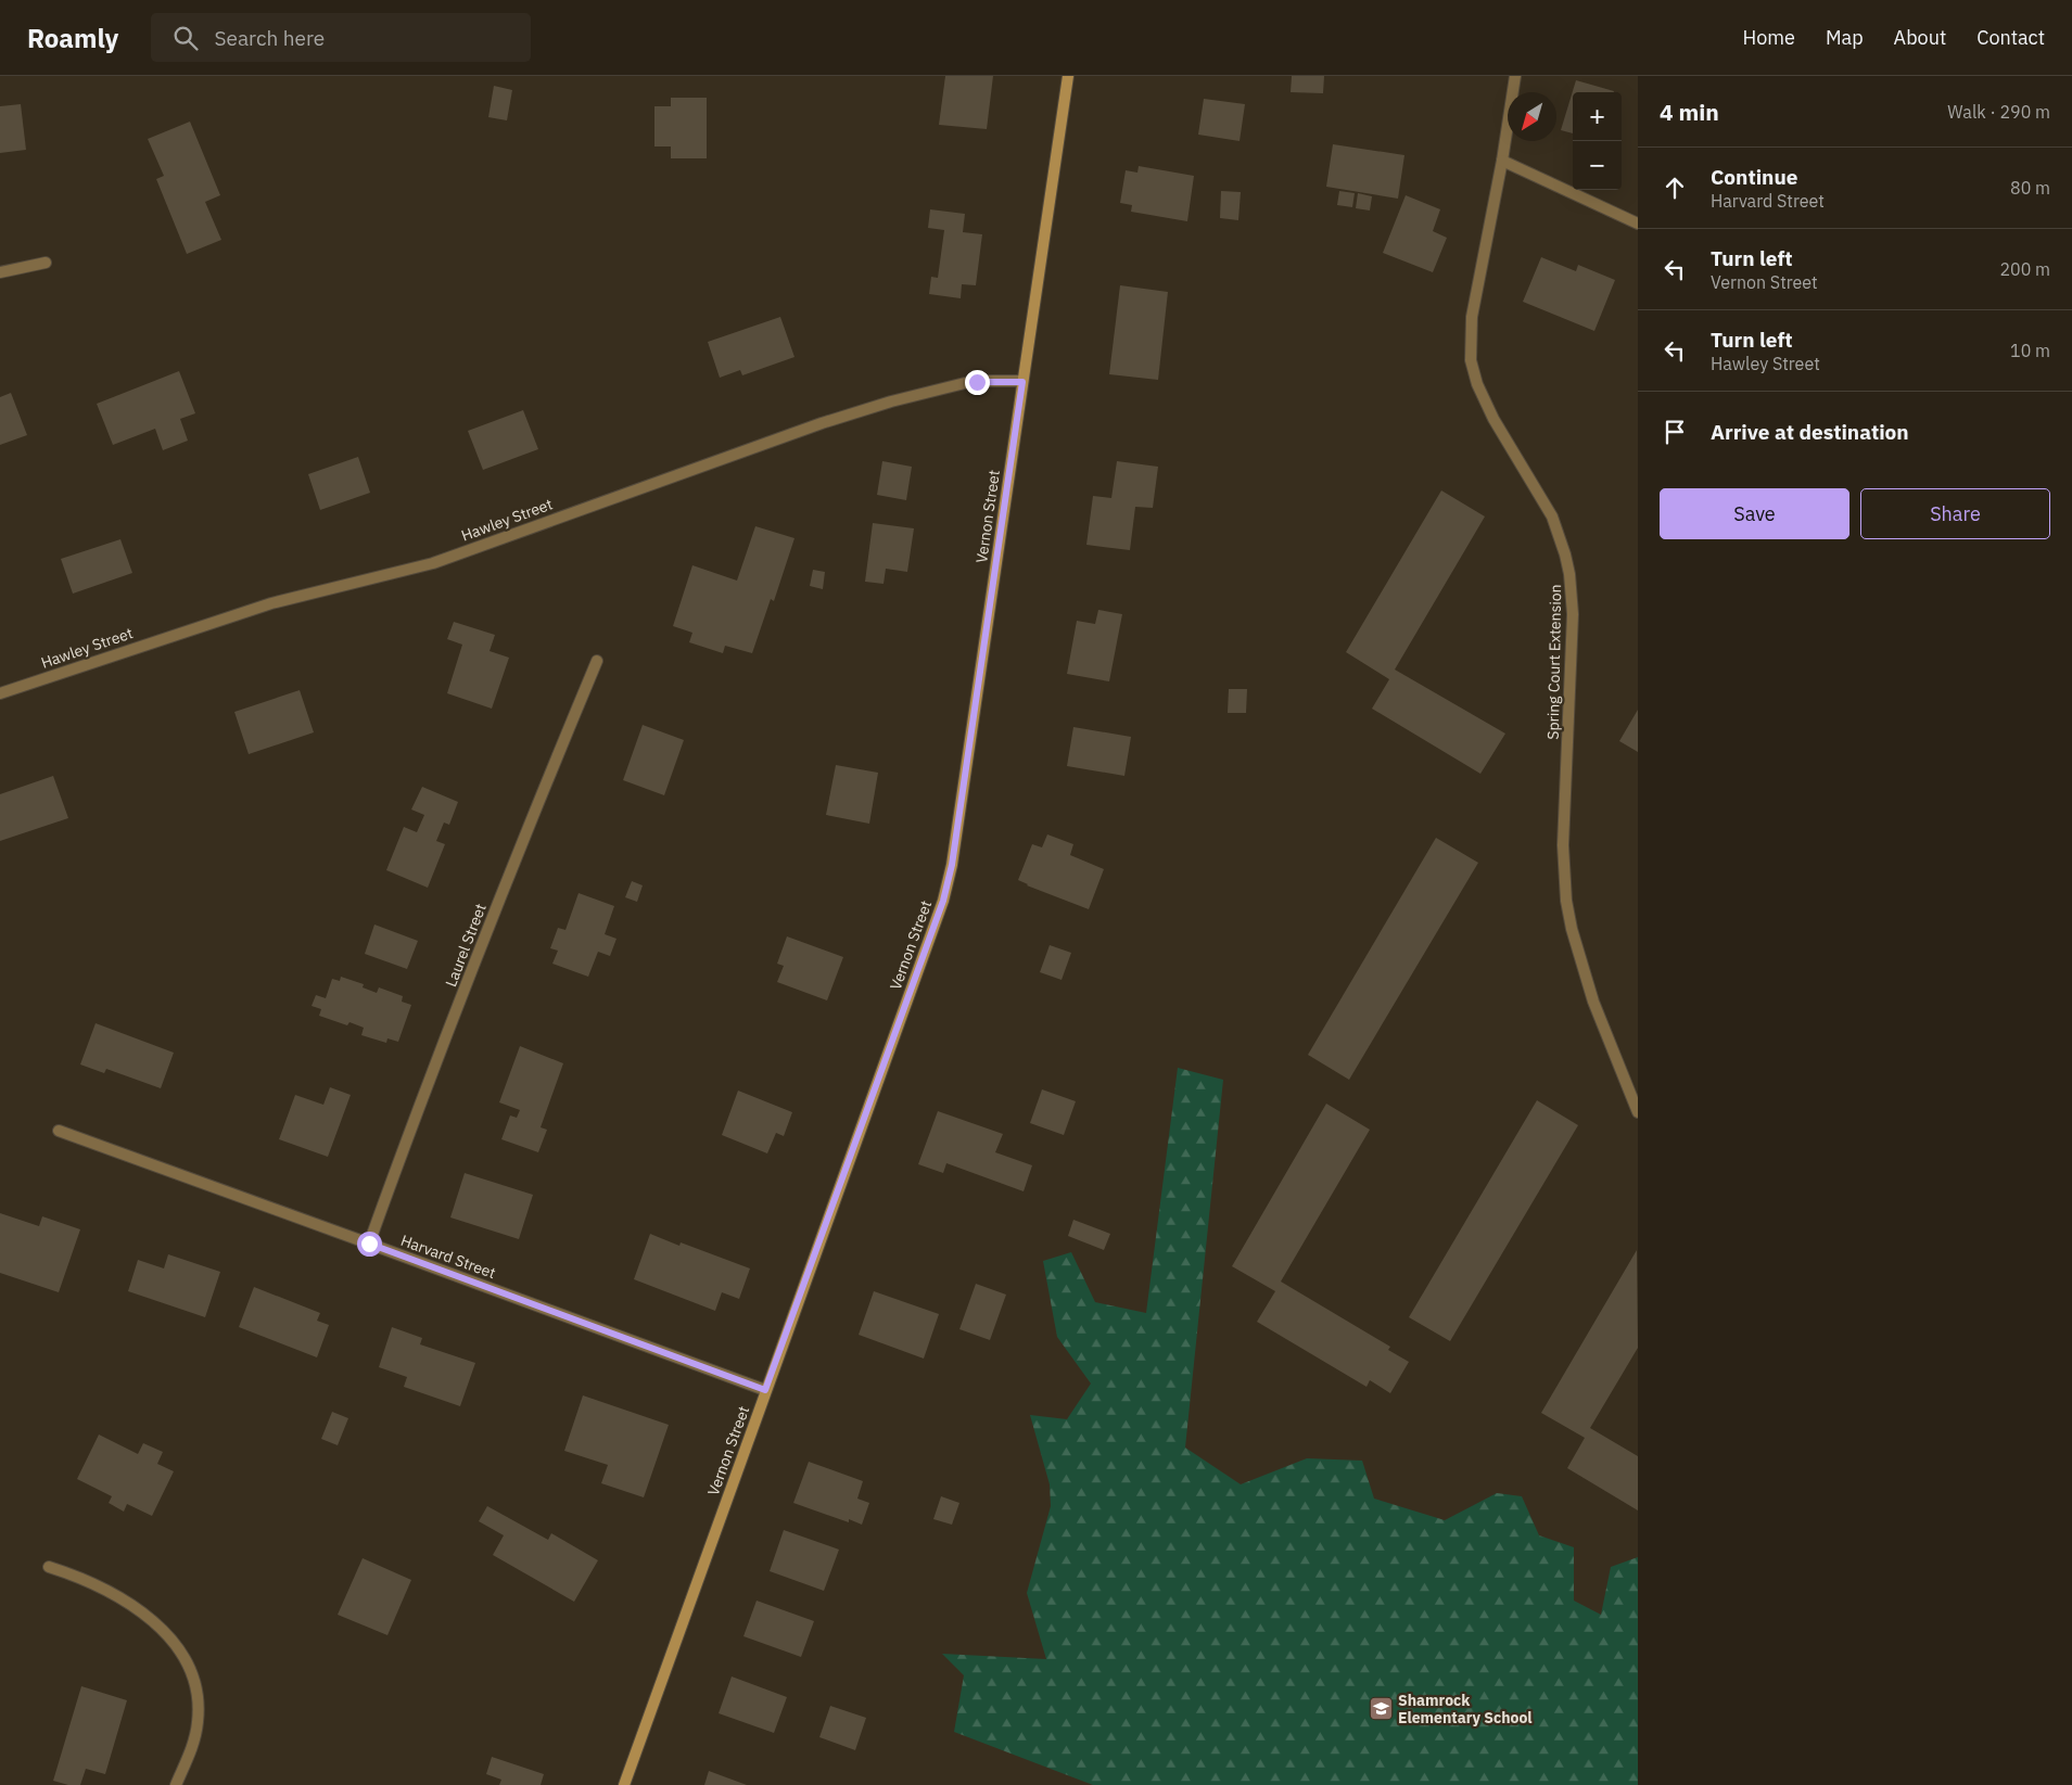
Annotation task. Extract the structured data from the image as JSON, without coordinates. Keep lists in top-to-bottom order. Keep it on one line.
{"streets":{"street":["Vernon Street","Hawley Street","Spring Court Extension","Laurel Street","Harvard Street"]},"crossings":[["Vernon Street","Hawley Street"],["Vernon Street","Harvard Street"],["Laurel Street","Harvard Street"]],"places":{"school or university":["Shamrock Elementary School"]},"north":"bottom left","page":{"header":"Roamly","search":"Search here","nav":["Home","Map","About","Contact"],"heading":["4 min","Walk · 290 m"],"map_buttons":["+","−"],"list":[["Continue","Harvard Street","80 m"],["Turn left","Vernon Street","200 m"],["Turn left","Hawley Street","10 m"],"Arrive at destination"],"buttons":["Save","Share"]}}
